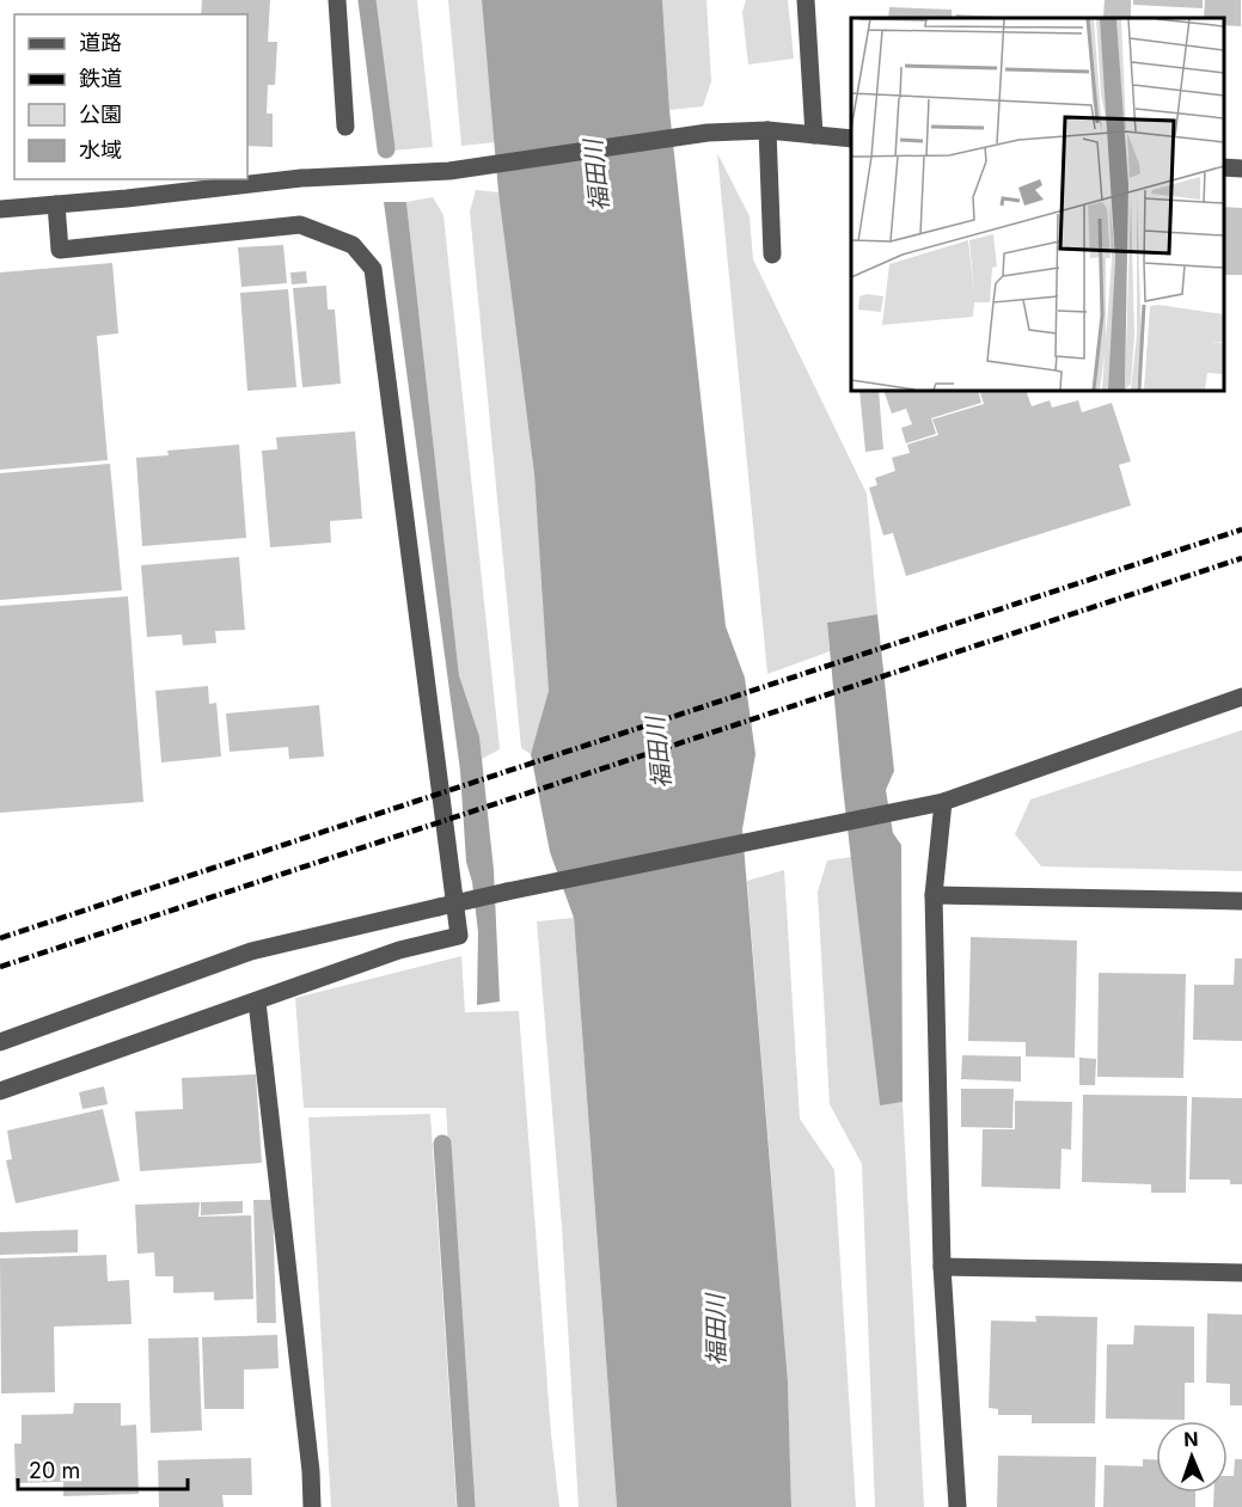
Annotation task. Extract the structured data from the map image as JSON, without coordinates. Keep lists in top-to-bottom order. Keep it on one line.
{"water":["福田川"],"legend":["道路","鉄道","公園","水域"],"scale_bar":"20 m","north":"top"}
